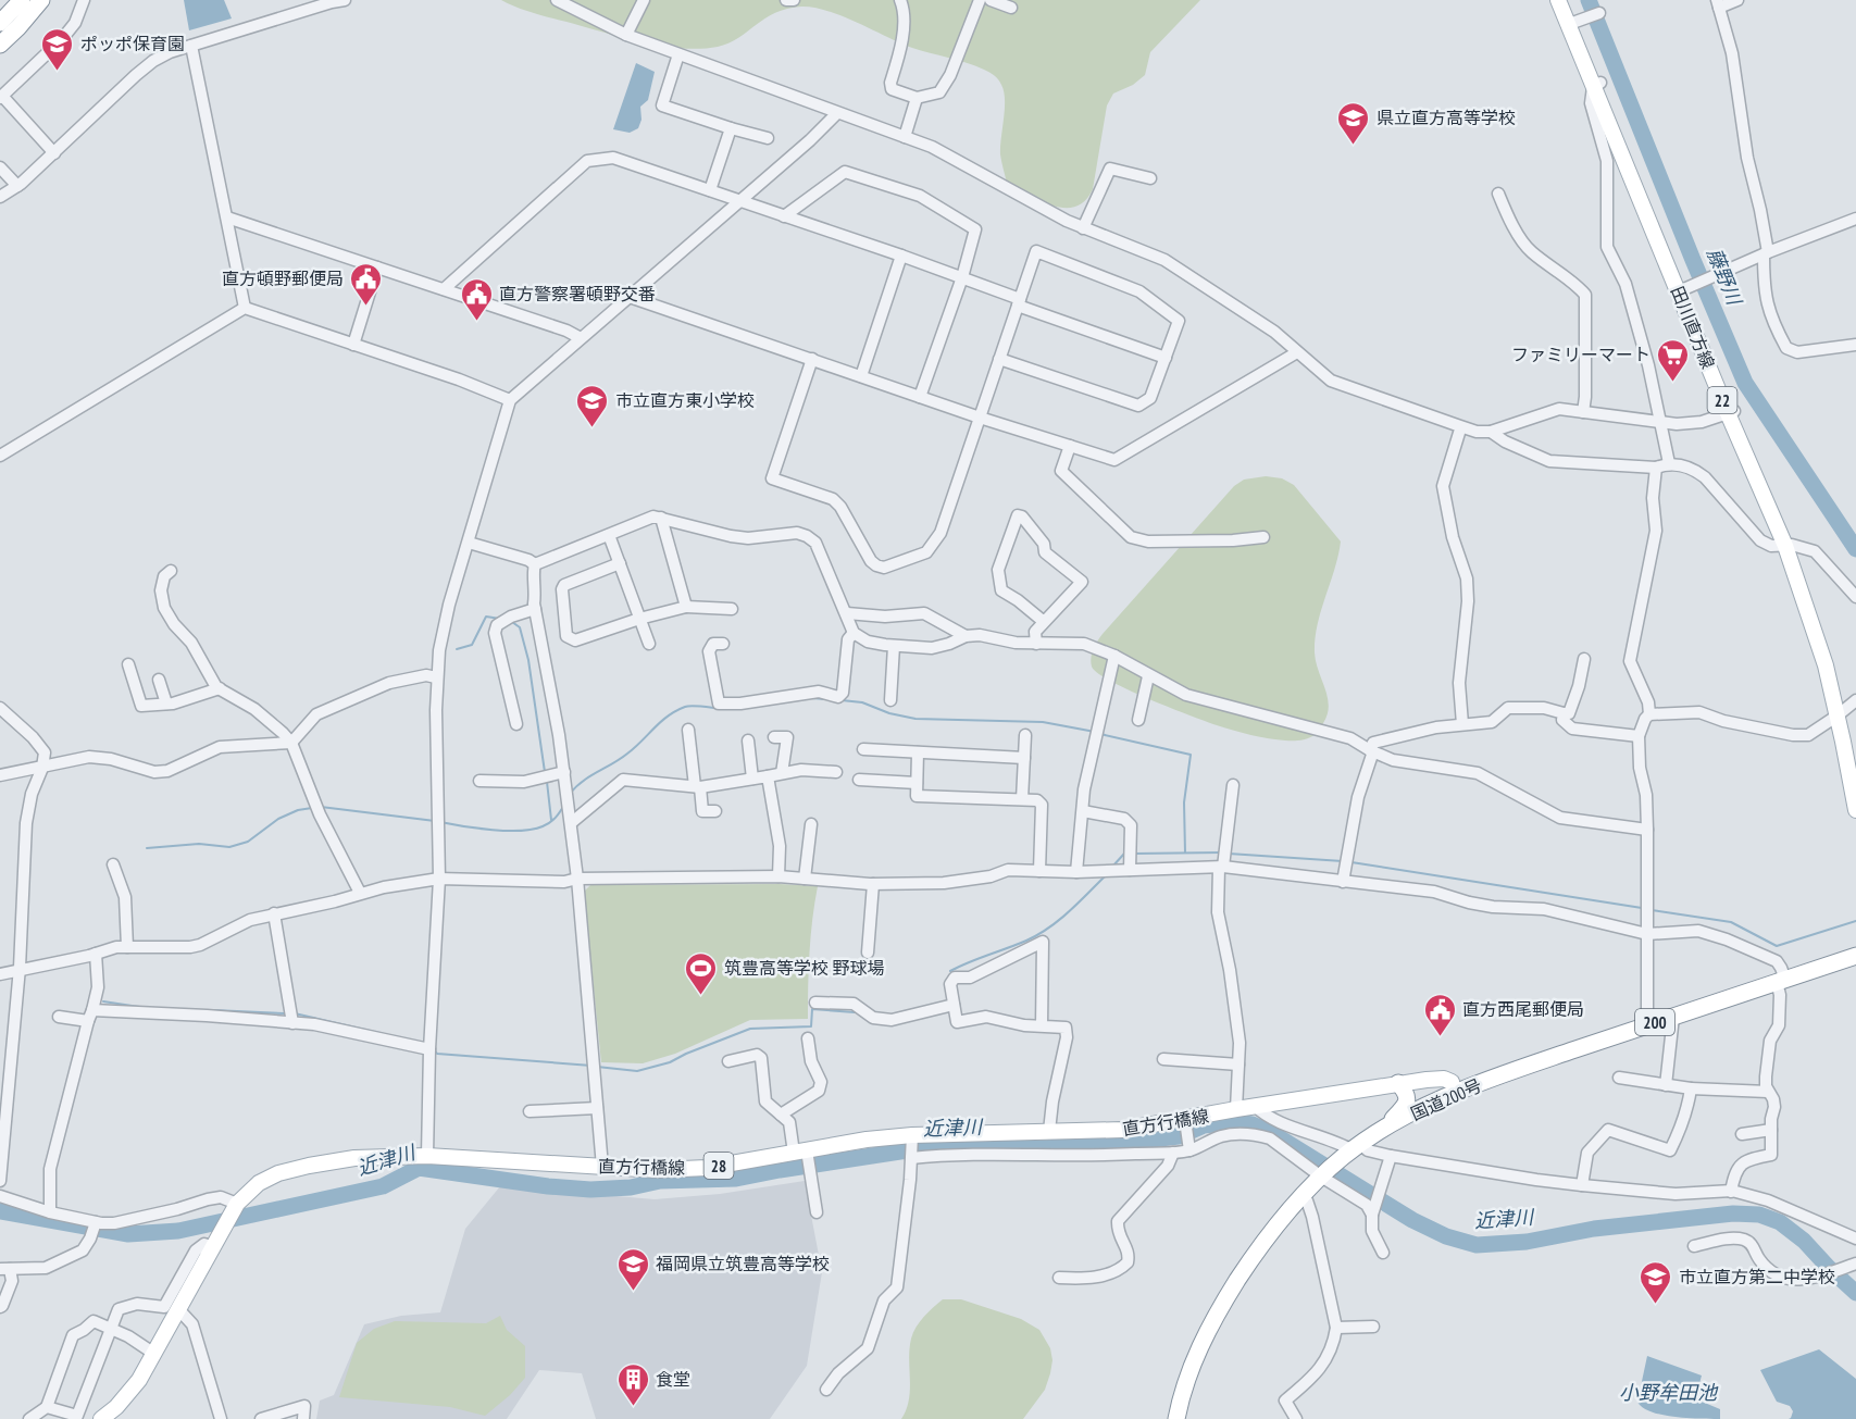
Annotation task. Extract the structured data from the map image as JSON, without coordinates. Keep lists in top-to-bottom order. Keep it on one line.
{"streets":{"highway":["200","国道200号"],"main road":["田川直方線","22","直方行橋線","28"]},"crossings":[["国道200号","直方行橋線"]],"water":["藤野川","近津川","小野牟田池"],"places":{"school or university":["ポッポ保育園","県立直方高等学校","市立直方東小学校","福岡県立筑豊高等学校","市立直方第二中学校"],"public building":["直方頓野郵便局","直方警察署頓野交番","直方西尾郵便局"],"supermarket":["ファミリーマート"],"sports":["筑豊高等学校 野球場"],"building":["食堂"]}}
